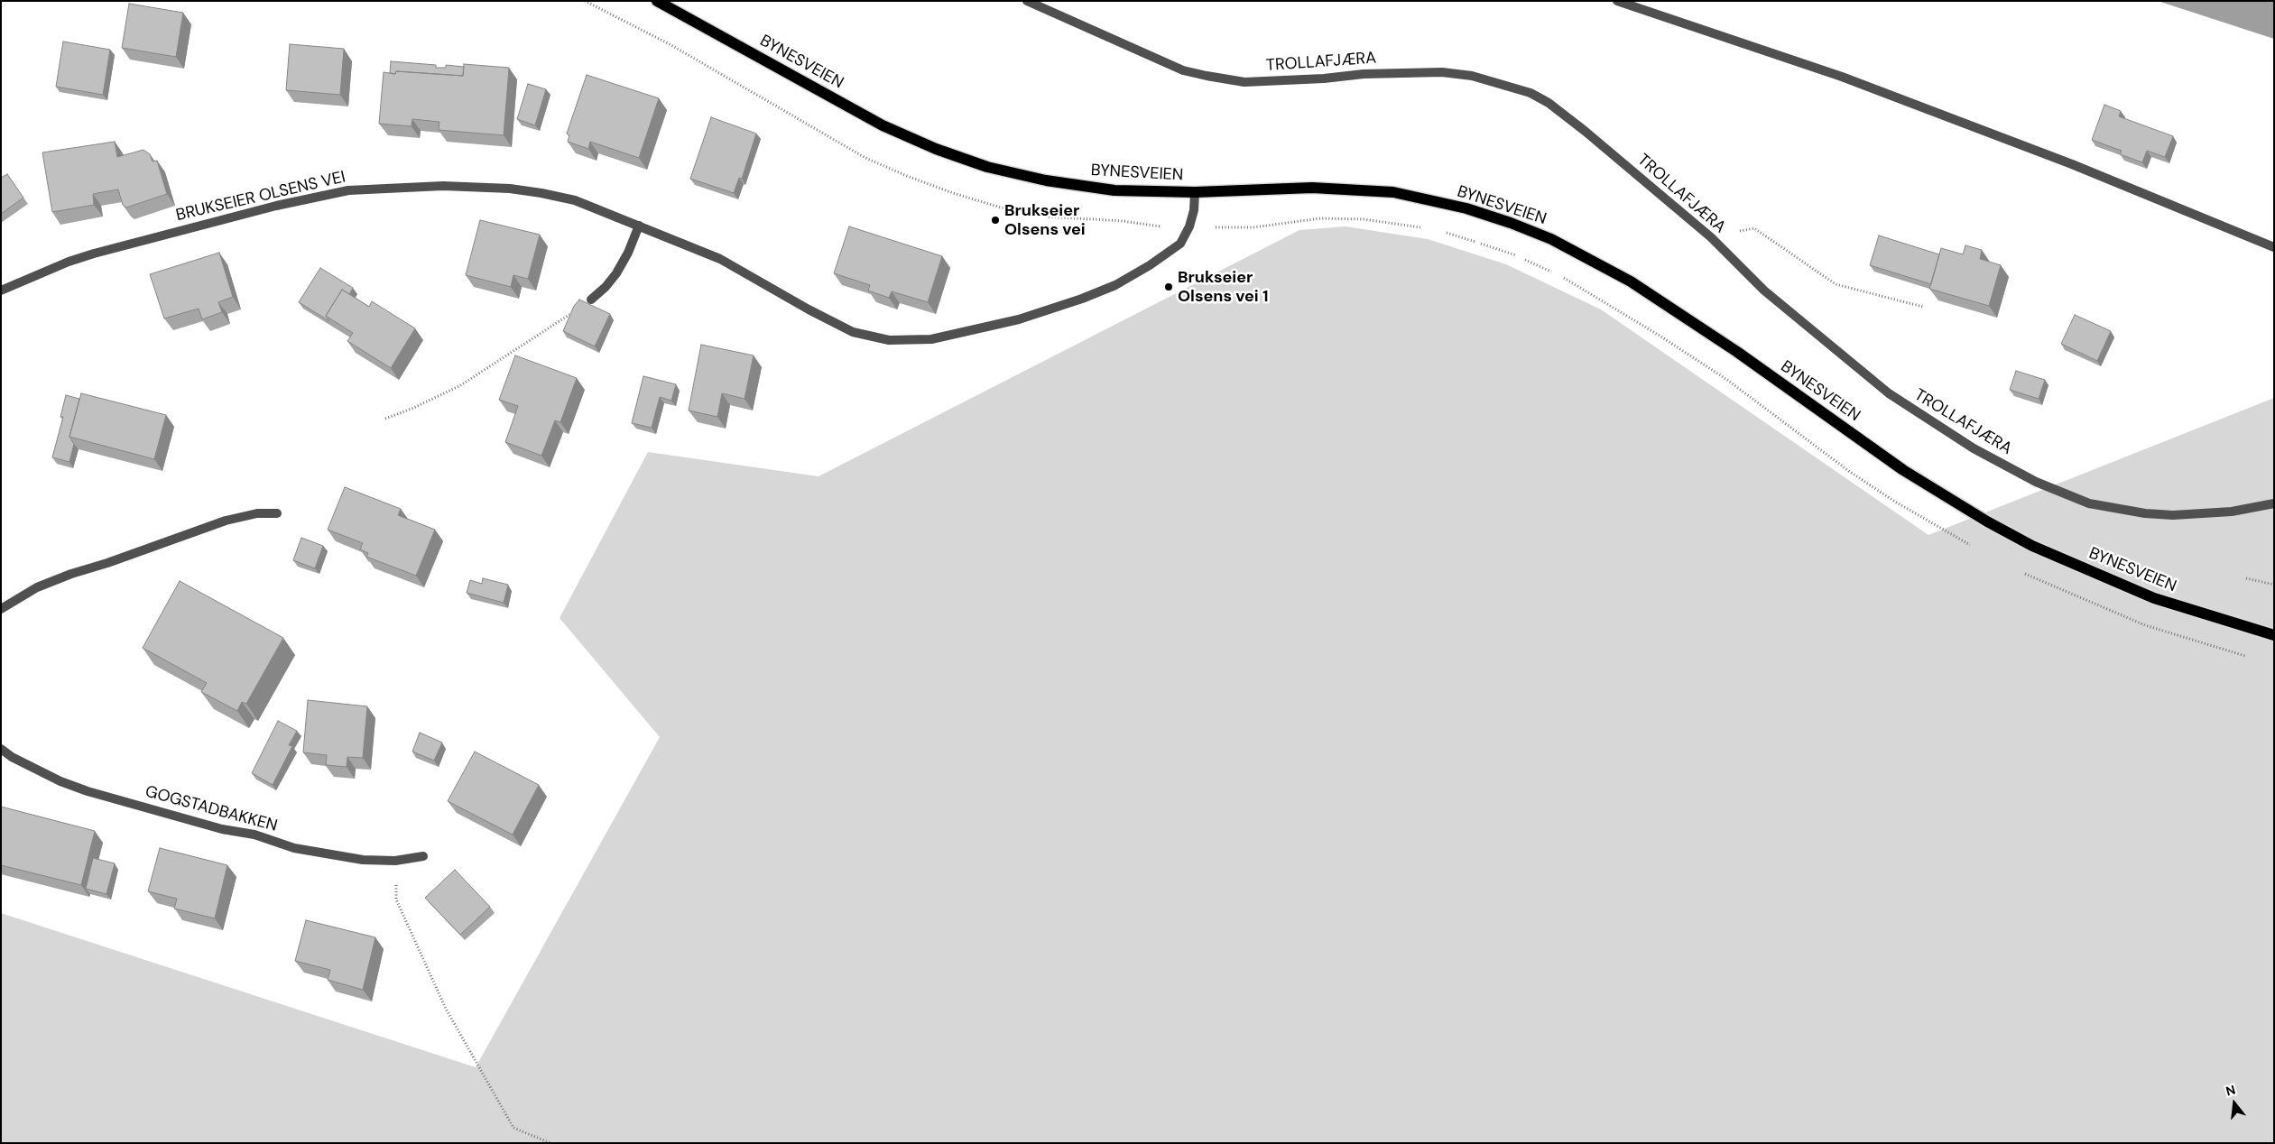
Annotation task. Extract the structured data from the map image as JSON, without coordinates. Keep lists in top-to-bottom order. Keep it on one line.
{"streets":{"main road":["BYNESVEIEN"],"street":["TROLLAFJÆRA","BRUKSEIER OLSENS VEI","GOGSTADBAKKEN"]},"crossings":[["BYNESVEIEN","BRUKSEIER OLSENS VEI"]],"places":["Brukseier Olsens vei","Brukseier Olsens vei 1"],"north":"top"}
